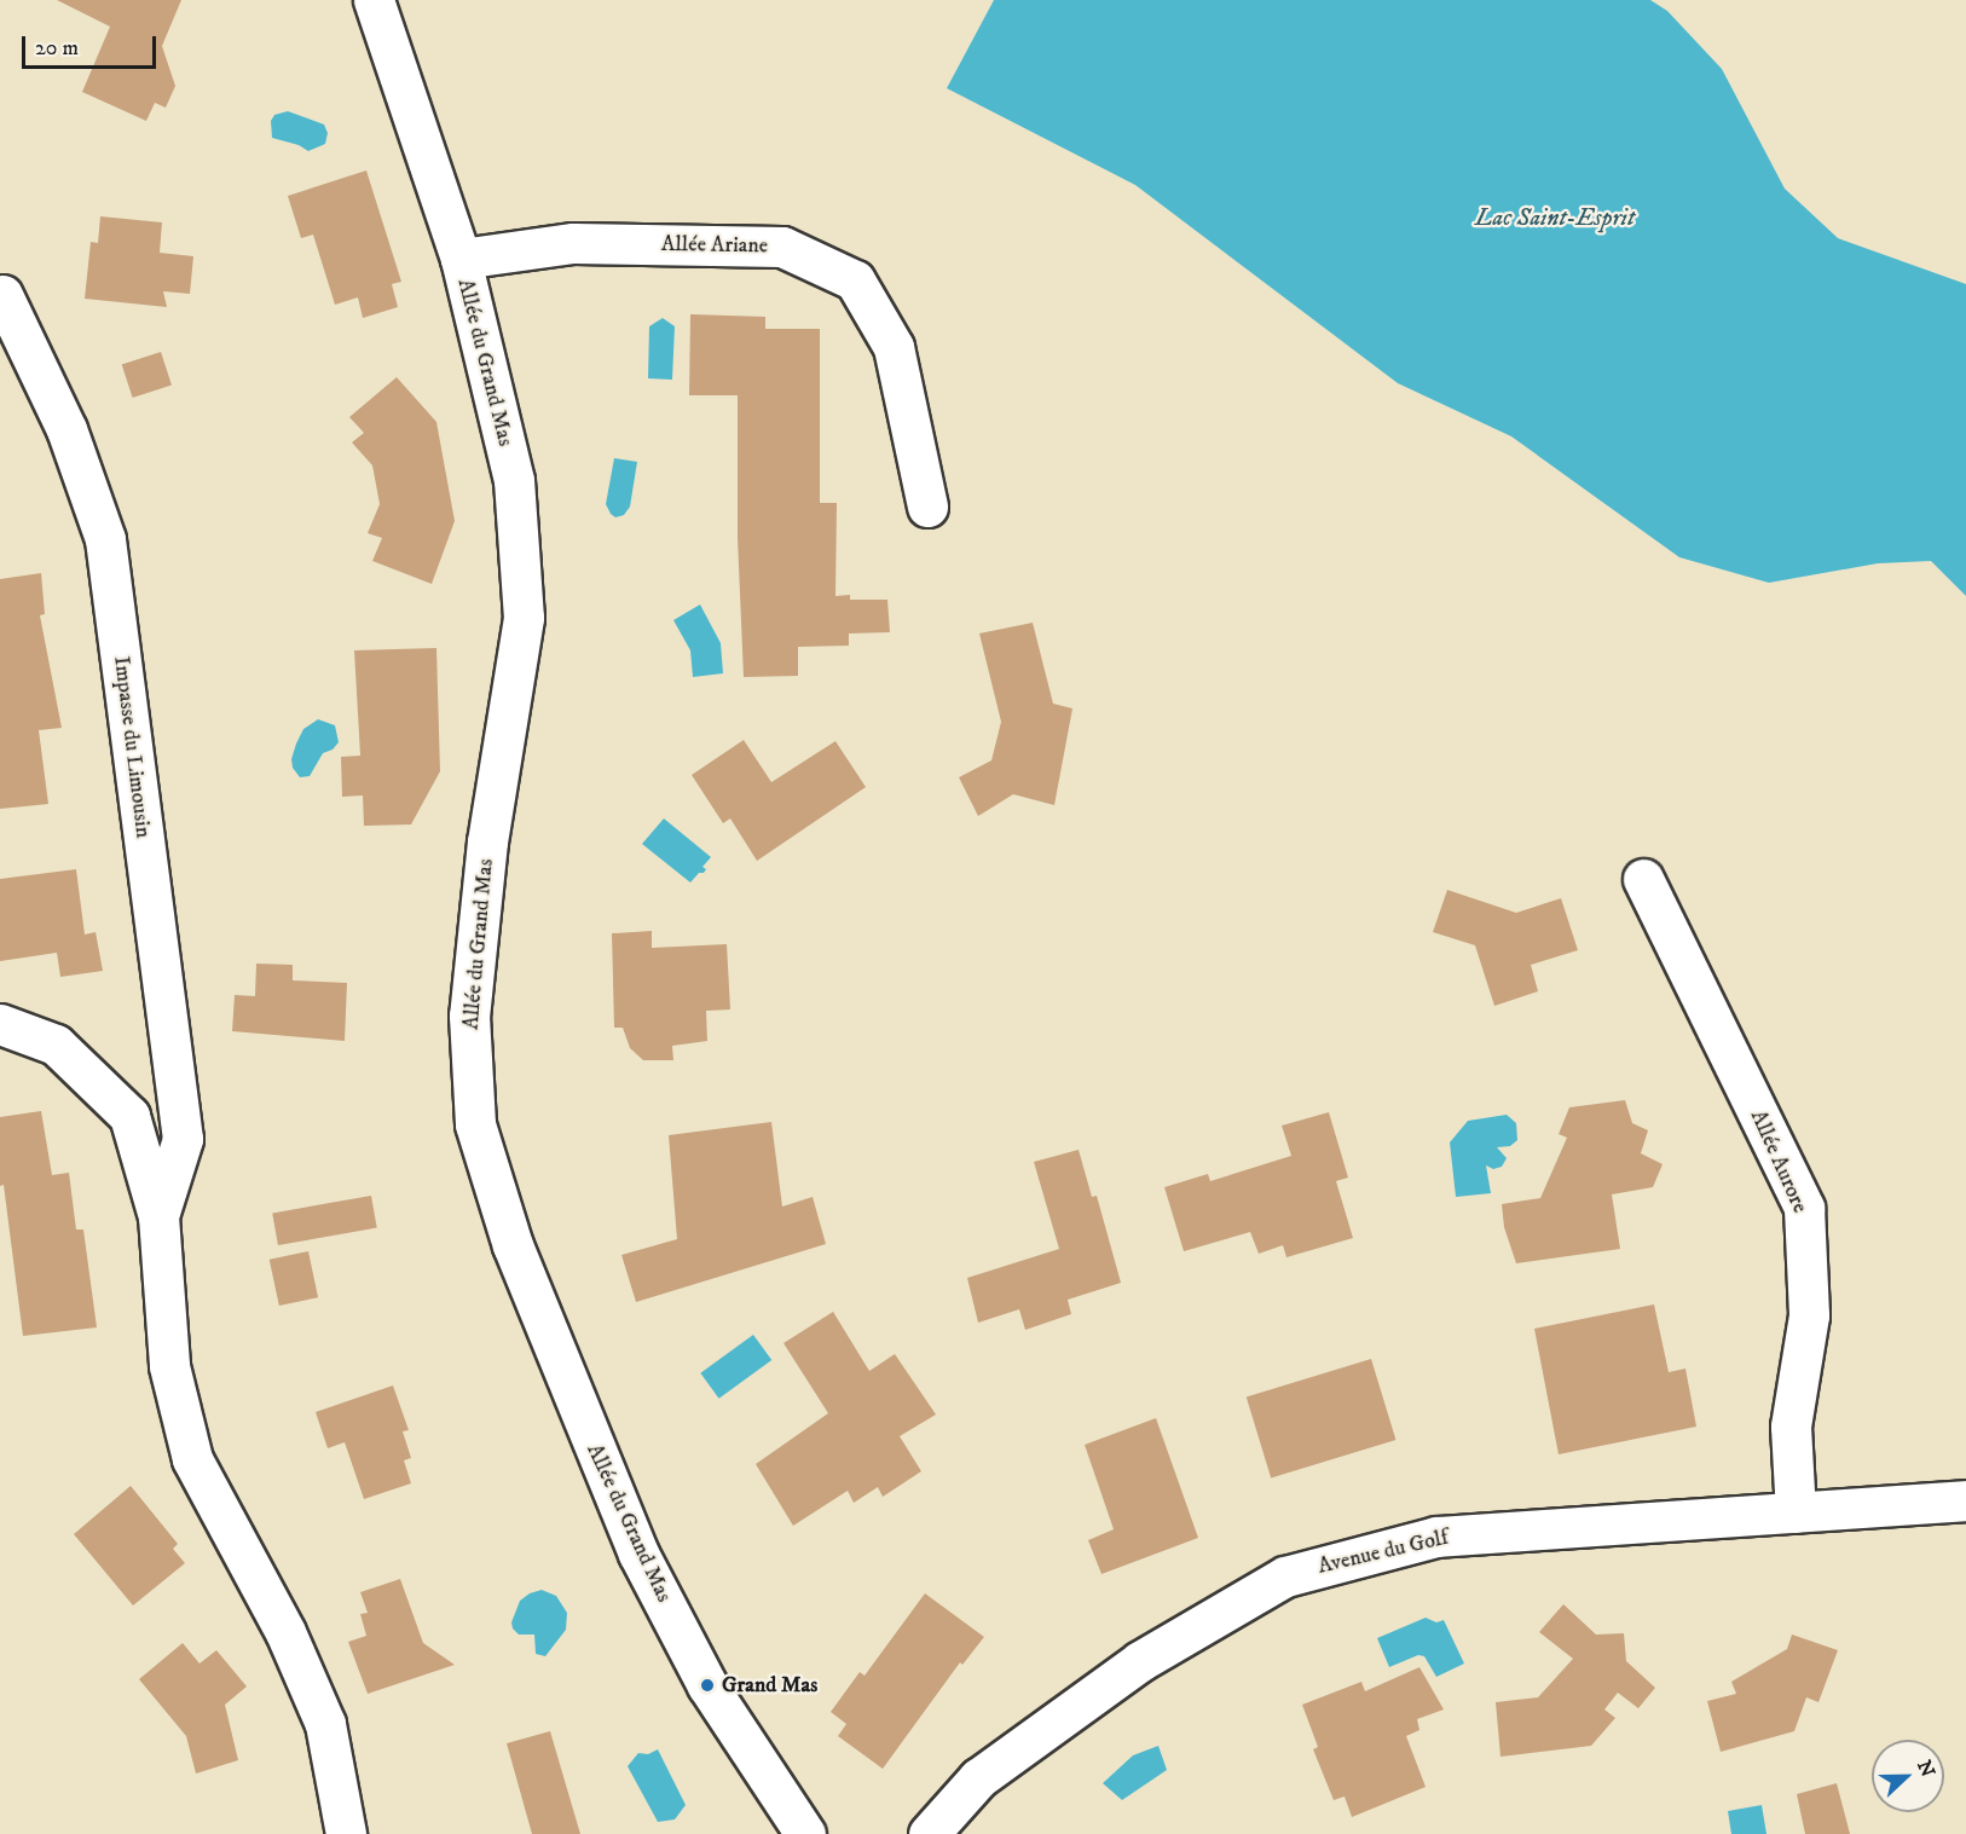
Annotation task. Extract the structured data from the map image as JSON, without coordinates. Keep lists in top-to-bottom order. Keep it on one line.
{"streets":{"street":["Allée Ariane","Allée du Grand Mas","Impasse du Limousin","Allée Aurore","Avenue du Golf"]},"crossings":[["Allée Ariane","Allée du Grand Mas"],["Allée Aurore","Avenue du Golf"]],"water":["Lac Saint-Esprit"],"places":["Grand Mas"],"scale_bar":"20 m","north":"right"}
